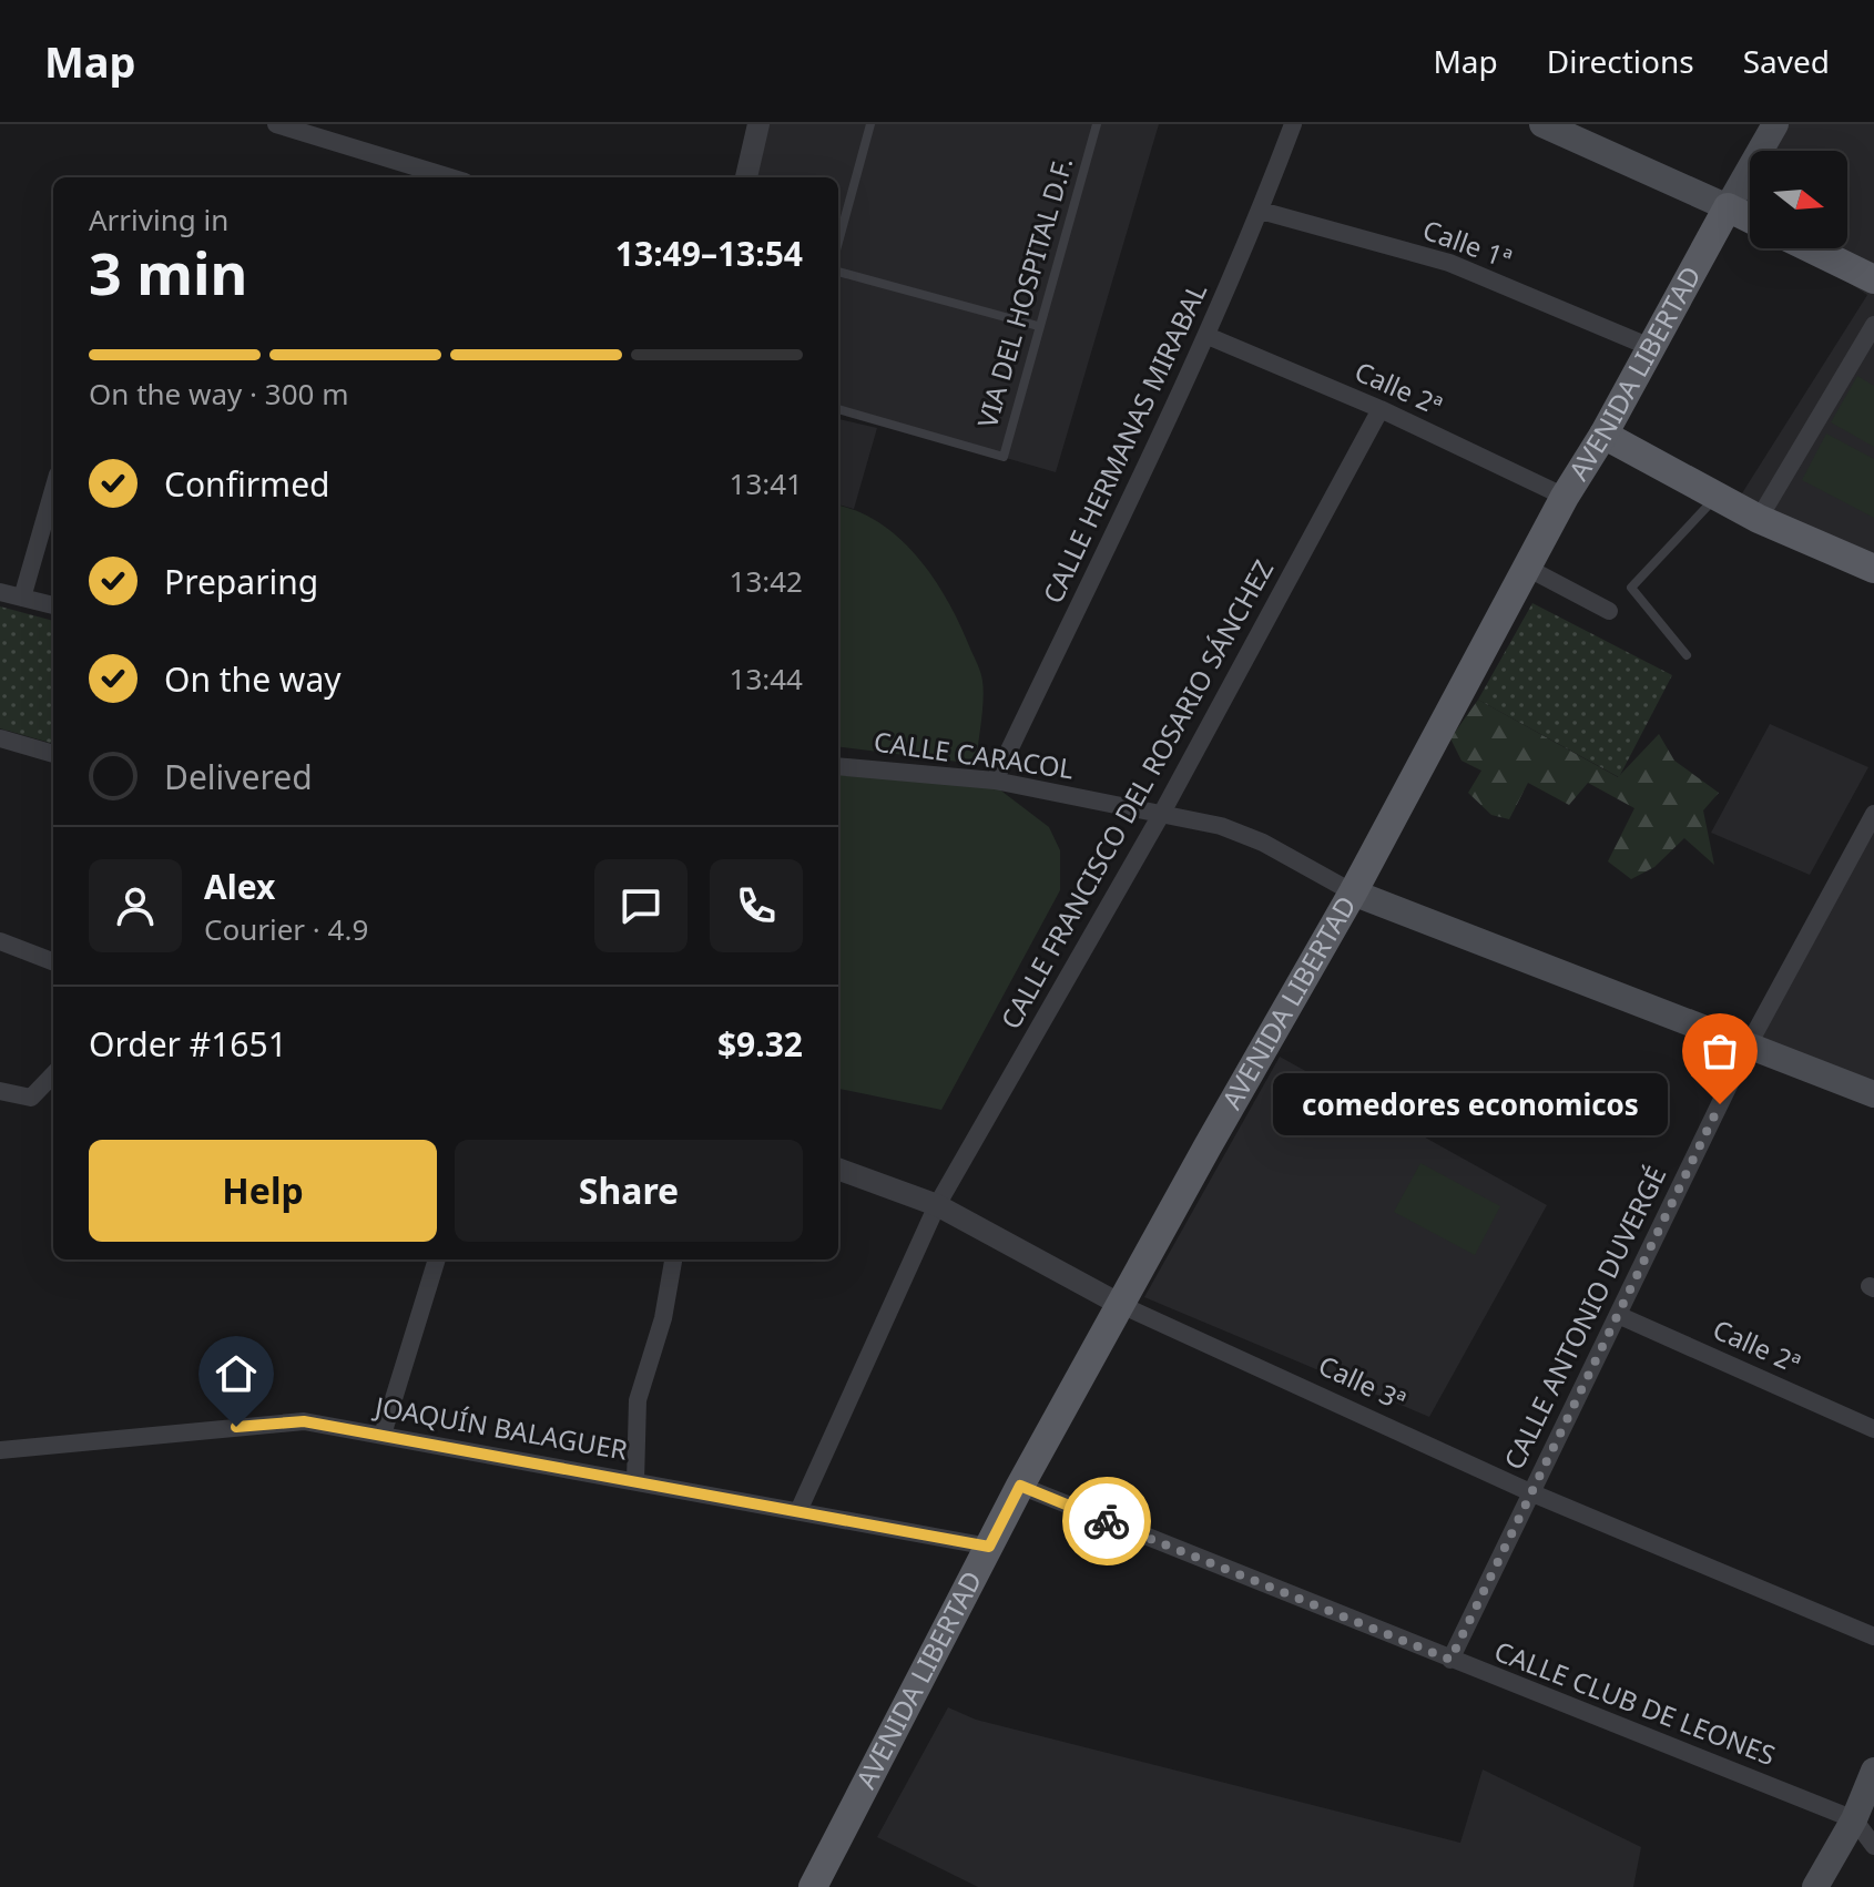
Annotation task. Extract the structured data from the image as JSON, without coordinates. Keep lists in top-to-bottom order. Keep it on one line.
{"streets":{"main road":["AVENIDA LIBERTAD"],"street":["Calle 1ª","Calle 2ª","CALLE HERMANAS MIRABAL","CALLE CARACOL","CALLE FRANCISCO DEL ROSARIO SÁNCHEZ","CALLE ANTONIO DUVERGÉ","Calle 3ª","JOAQUÍN BALAGUER","CALLE CLUB DE LEONES"],"lane":["VIA DEL HOSPITAL D.F."]},"crossings":[["Calle 1ª","AVENIDA LIBERTAD"],["Calle 1ª","CALLE HERMANAS MIRABAL"],["AVENIDA LIBERTAD","Calle 2ª"],["AVENIDA LIBERTAD","CALLE CARACOL"],["AVENIDA LIBERTAD","Calle 3ª"],["AVENIDA LIBERTAD","JOAQUÍN BALAGUER"],["AVENIDA LIBERTAD","CALLE CLUB DE LEONES"],["Calle 2ª","CALLE HERMANAS MIRABAL"],["Calle 2ª","CALLE FRANCISCO DEL ROSARIO SÁNCHEZ"],["Calle 2ª","CALLE ANTONIO DUVERGÉ"],["CALLE HERMANAS MIRABAL","CALLE CARACOL"],["CALLE CARACOL","CALLE FRANCISCO DEL ROSARIO SÁNCHEZ"],["CALLE FRANCISCO DEL ROSARIO SÁNCHEZ","Calle 3ª"],["CALLE FRANCISCO DEL ROSARIO SÁNCHEZ","JOAQUÍN BALAGUER"],["CALLE ANTONIO DUVERGÉ","Calle 3ª"],["CALLE ANTONIO DUVERGÉ","CALLE CLUB DE LEONES"]],"places":["comedores economicos"],"north":"right","page":{"header":"Map","nav":["Map","Directions","Saved"],"heading":["3 min","Arriving in","13:49–13:54"],"panel":["Alex","Courier · 4.9","Order #1651","$9.32"],"bar":"On the way · 300 m","list":[["Confirmed","13:41"],["Preparing","13:42"],["On the way","13:44"],"Delivered"],"bubble":"comedores economicos","buttons":["Help","Share"]}}
